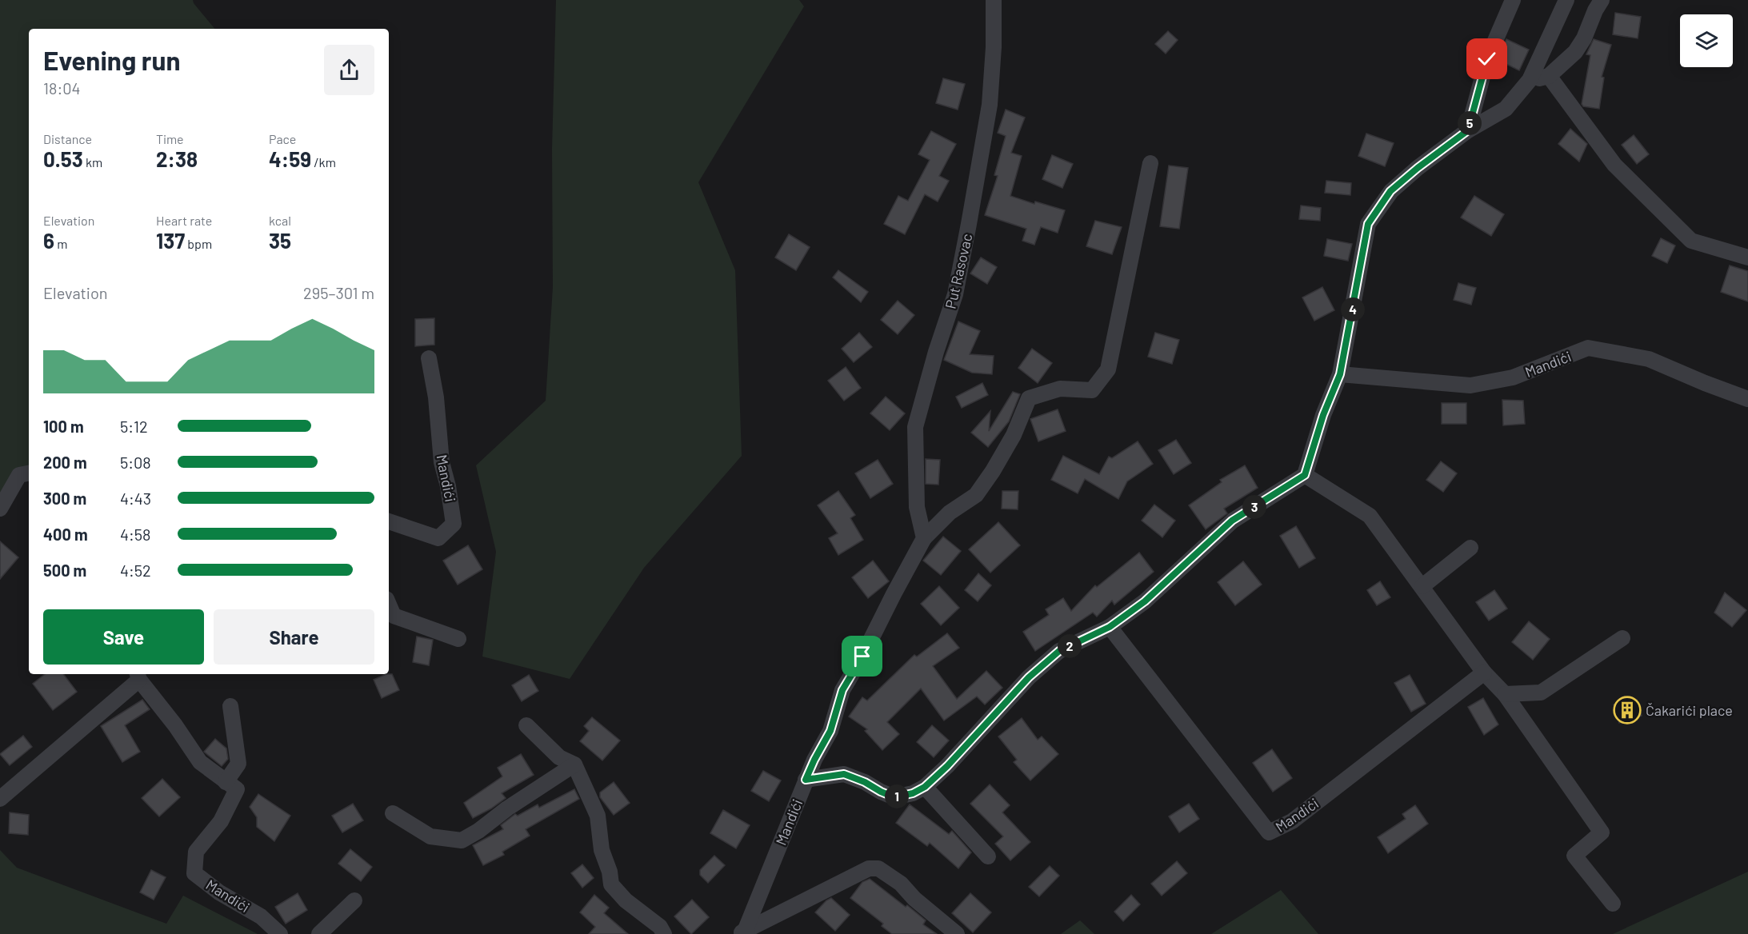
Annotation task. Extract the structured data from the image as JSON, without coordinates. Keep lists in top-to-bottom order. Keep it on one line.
{"streets":{"street":["Put Rasovac","Mandići"]},"places":{"building":["Čakarići place"]},"page":{"heading":["Evening run","18:04"],"stats":[["Distance","0.53 km"],["Time","2:38"],["Pace","4:59 /km"],["Elevation","6 m"],["Heart rate","137 bpm"],["kcal","35"]],"pins":["5","4","3","2","1"],"chart":["Elevation","295–301 m"],"list":[{"name":"100 m","note":"5:12"},{"name":"200 m","note":"5:08"},{"name":"300 m","note":"4:43"},{"name":"400 m","note":"4:58"},{"name":"500 m","note":"4:52"}],"buttons":["Save","Share"]}}
